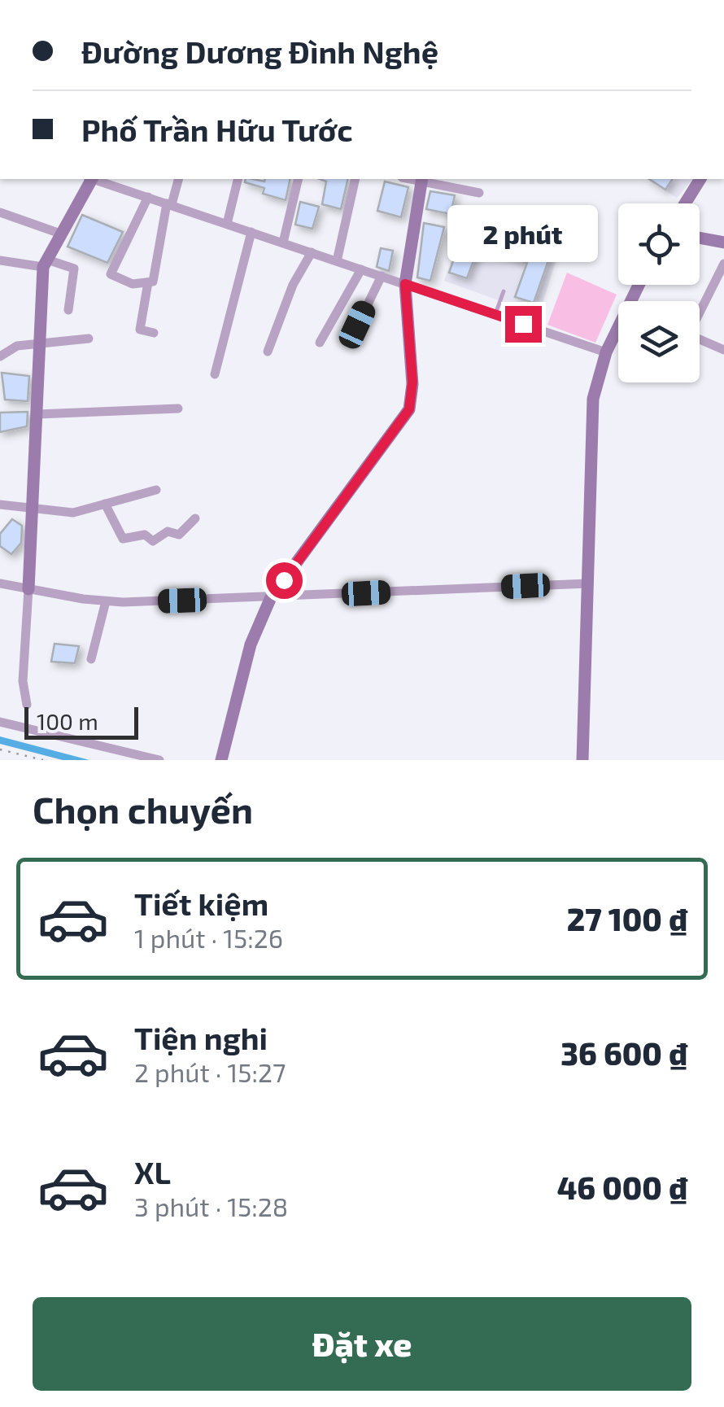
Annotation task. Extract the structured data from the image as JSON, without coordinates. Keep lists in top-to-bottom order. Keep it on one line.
{"scale_bar":"100 m","page":{"banner":["Đường Dương Đình Nghệ","Phố Trần Hữu Tước"],"bubble":"2 phút","scale":"100 m","heading":"Chọn chuyến","list":[{"name":"Tiết kiệm","note":"1 phút · 15:26","value":"27 100 ₫"},{"name":"Tiện nghi","note":"2 phút · 15:27","value":"36 600 ₫"},{"name":"XL","note":"3 phút · 15:28","value":"46 000 ₫"}],"buttons":"Đặt xe"}}
